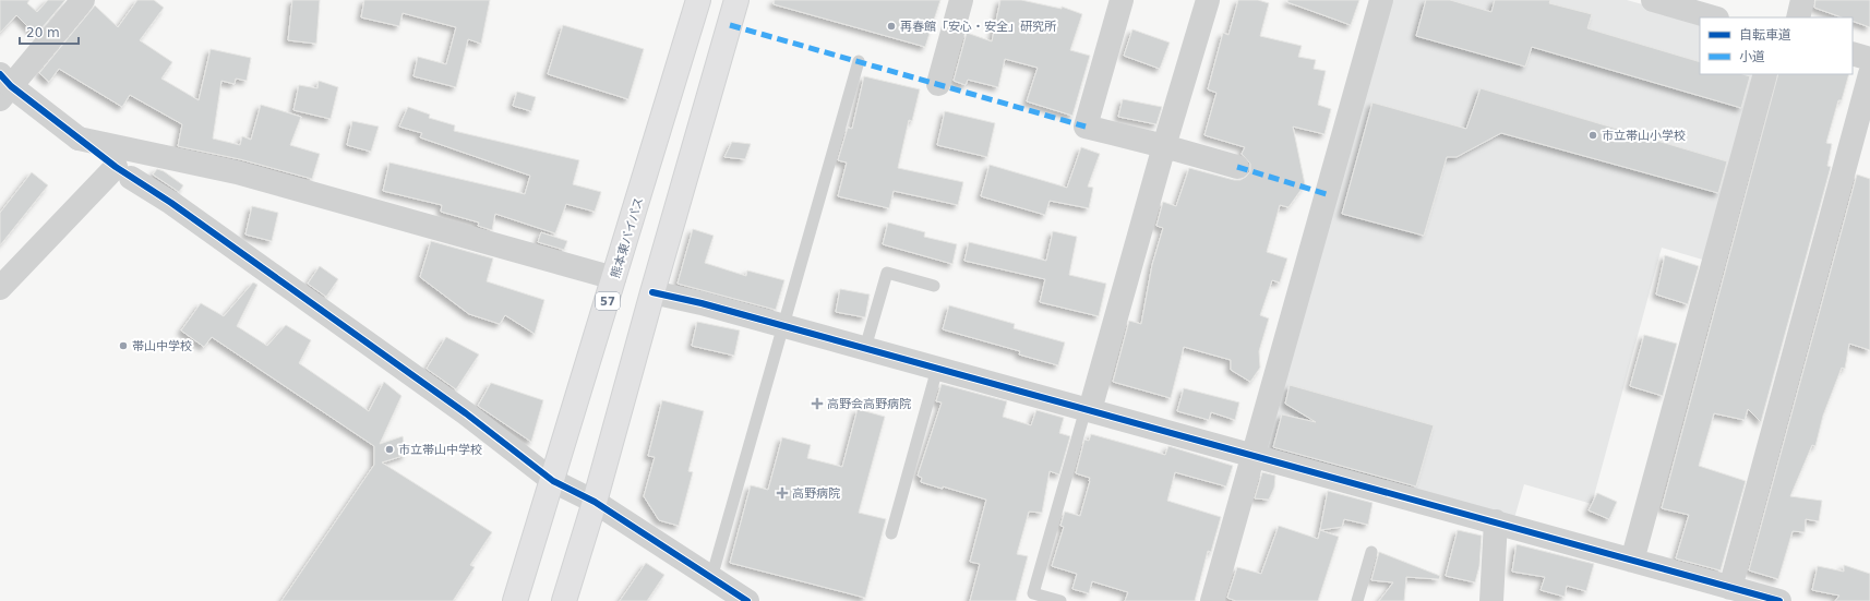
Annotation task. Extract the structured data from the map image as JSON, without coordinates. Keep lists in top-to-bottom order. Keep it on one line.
{"streets":{"highway":["熊本東バイパス","57"]},"places":{"other":["再春館「安心・安全」研究所","市立帯山小学校","帯山中学校","市立帯山中学校"],"health":["高野会高野病院","高野病院"]},"legend":["自転車道","小道"],"scale_bar":"20 m"}
